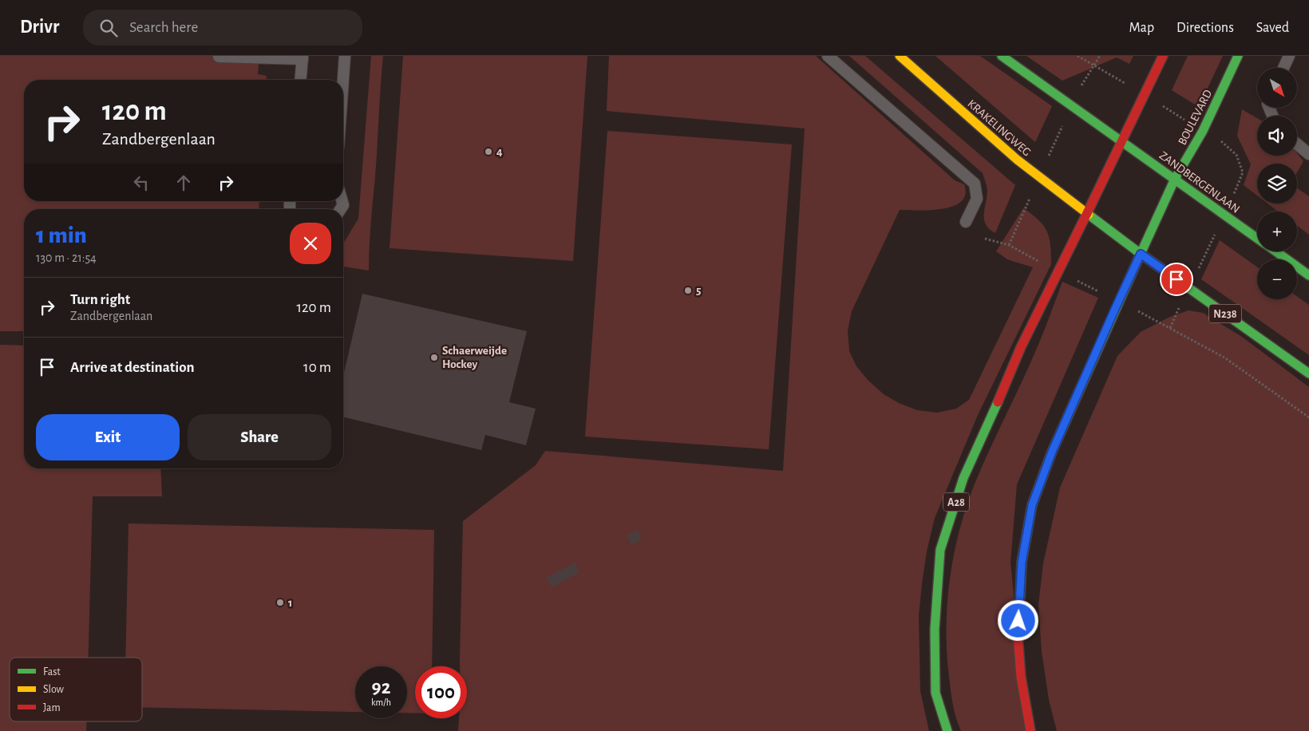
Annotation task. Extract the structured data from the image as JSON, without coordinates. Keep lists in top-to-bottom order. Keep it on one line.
{"streets":{"main road":["BOULEVARD","KRAKELINGWEG","ZANDBERGENLAAN","N238","A28"]},"crossings":[["BOULEVARD","ZANDBERGENLAAN"],["BOULEVARD","N238"],["KRAKELINGWEG","N238"],["KRAKELINGWEG","A28"],["N238","A28"]],"places":["4","5","Schaerweijde Hockey","1"],"legend":["Fast","Slow","Jam"],"north":"bottom right","page":{"header":"Drivr","search":"Search here","nav":["Map","Directions","Saved"],"map_buttons":["+","−"],"turn":["120 m","Zandbergenlaan"],"heading":["1 min","130 m · 21:54"],"list":[{"name":"Turn right","note":"Zandbergenlaan","value":"120 m"},{"name":"Arrive at destination","value":"10 m"}],"buttons":["Exit","Share"],"speed":"92 km/h","limit":"100"}}
